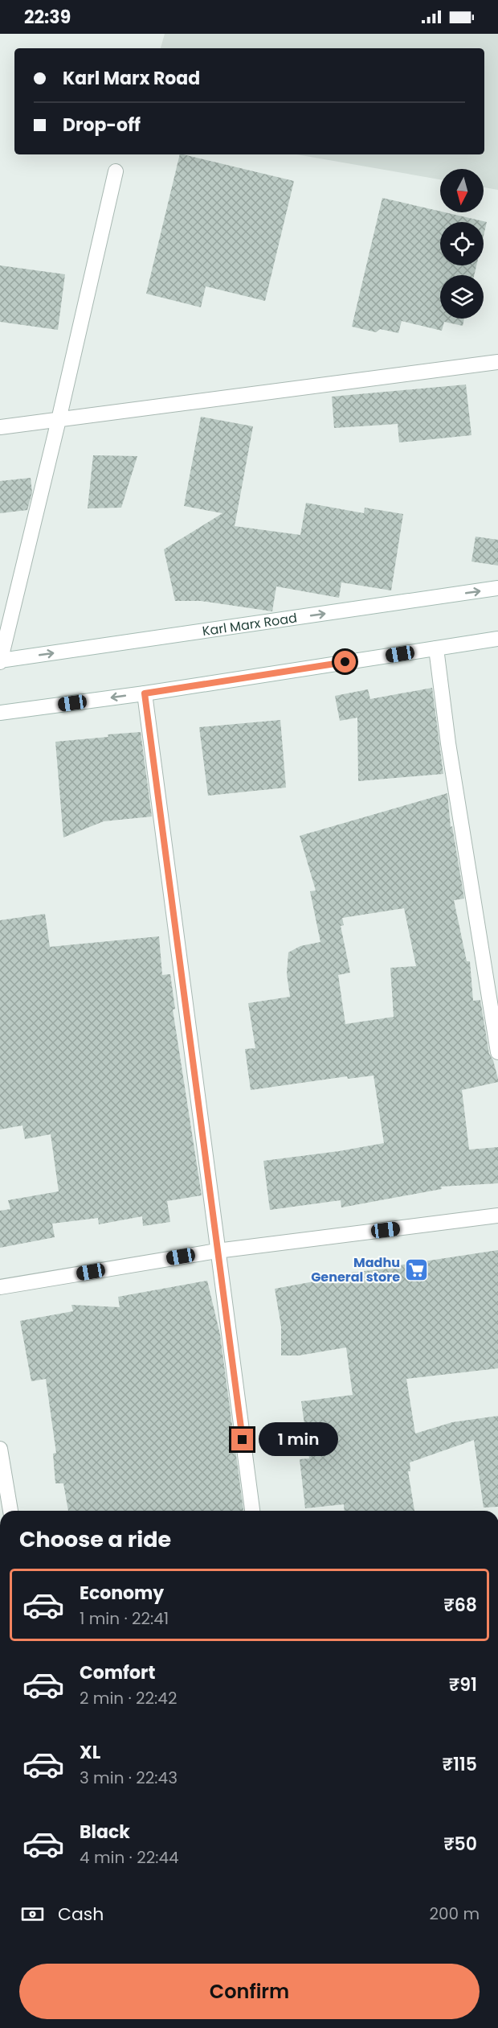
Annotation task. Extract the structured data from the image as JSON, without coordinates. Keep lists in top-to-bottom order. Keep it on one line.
{"streets":{"street":["Karl Marx Road"]},"places":{"supermarket":["Madhu General store"]},"north":"bottom","page":{"status":"22:39","banner":["Karl Marx Road","Drop-off"],"bubble":"1 min","heading":"Choose a ride","list":[{"name":"Economy","note":"1 min · 22:41","value":"₹68"},{"name":"Comfort","note":"2 min · 22:42","value":"₹91"},{"name":"XL","note":"3 min · 22:43","value":"₹115"},{"name":"Black","note":"4 min · 22:44","value":"₹50"}],"pay":["Cash","200 m"],"buttons":"Confirm"}}
